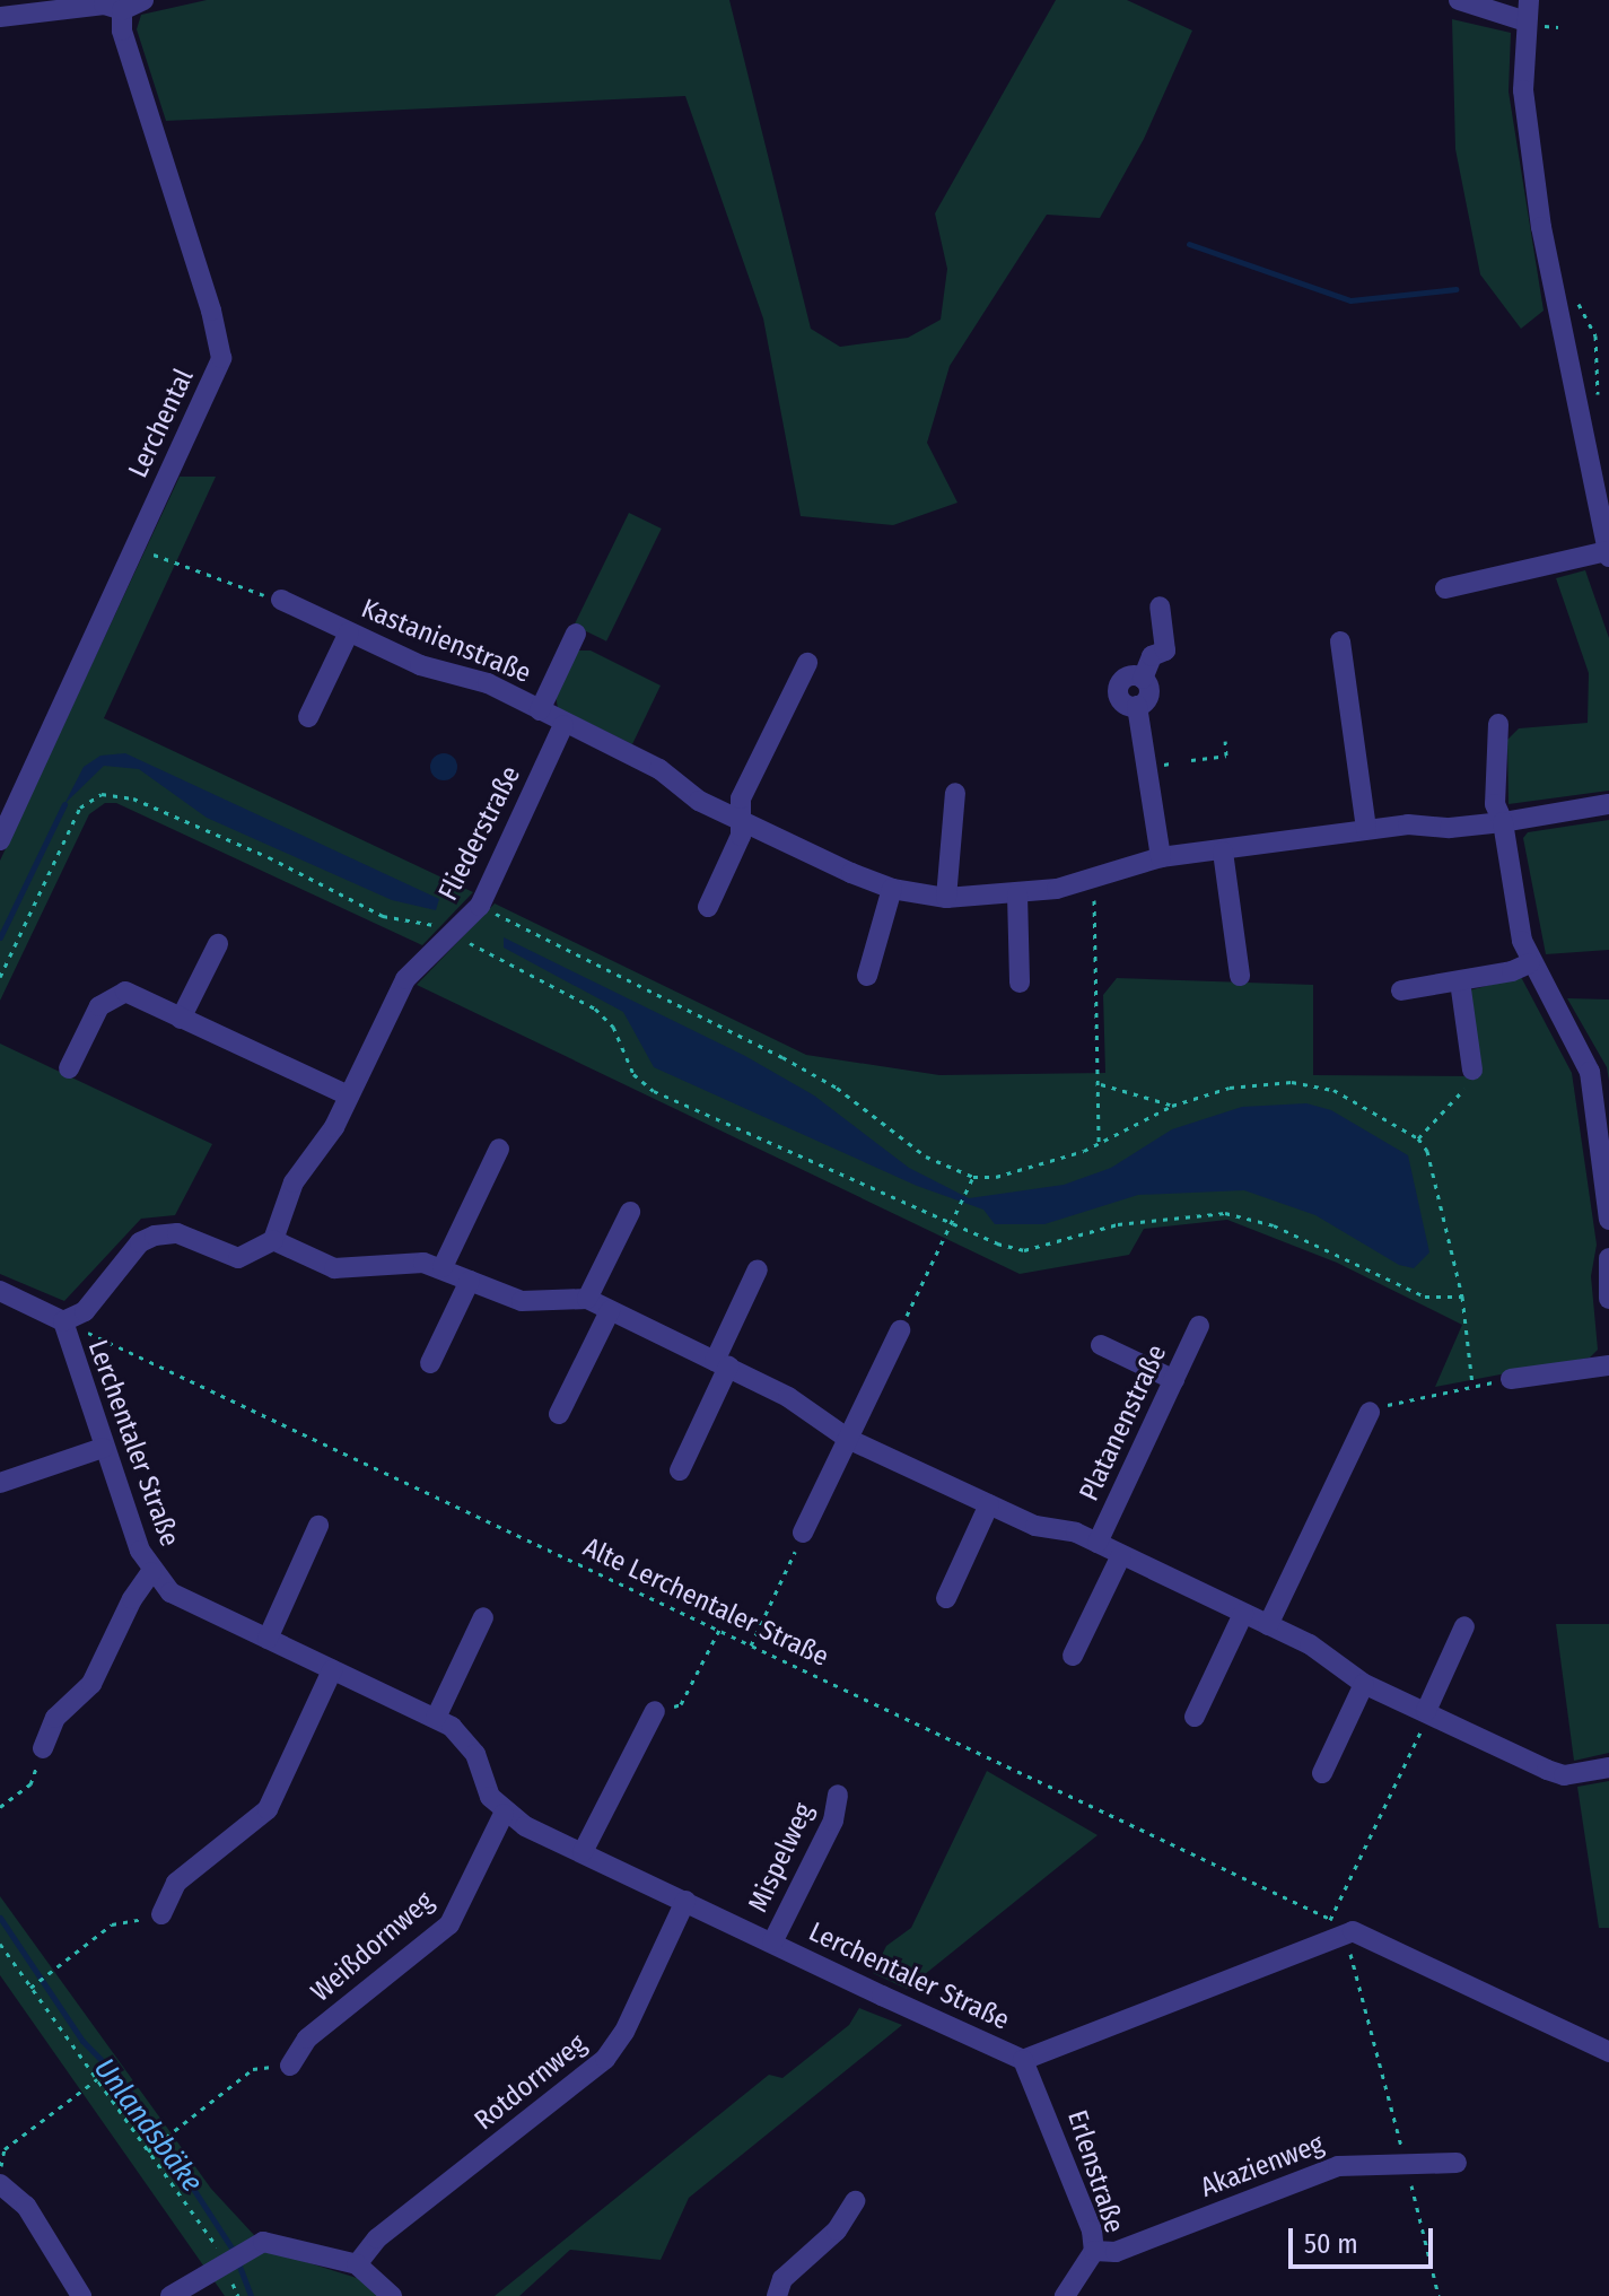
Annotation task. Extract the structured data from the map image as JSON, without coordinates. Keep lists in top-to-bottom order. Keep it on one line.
{"streets":{"street":["Lerchental","Kastanienstraße","Fliederstraße","Platanenstraße","Lerchentaler Straße","Mispelweg","Weißdornweg","Rotdornweg","Akazienweg","Erlenstraße"],"path":["Alte Lerchentaler Straße"]},"crossings":[["Kastanienstraße","Fliederstraße"],["Platanenstraße","Alte Lerchentaler Straße"],["Lerchentaler Straße","Alte Lerchentaler Straße"],["Lerchentaler Straße","Mispelweg"],["Lerchentaler Straße","Weißdornweg"],["Lerchentaler Straße","Rotdornweg"],["Lerchentaler Straße","Erlenstraße"],["Akazienweg","Erlenstraße"]],"water":["Unlandsbäke"],"scale_bar":"50 m"}
